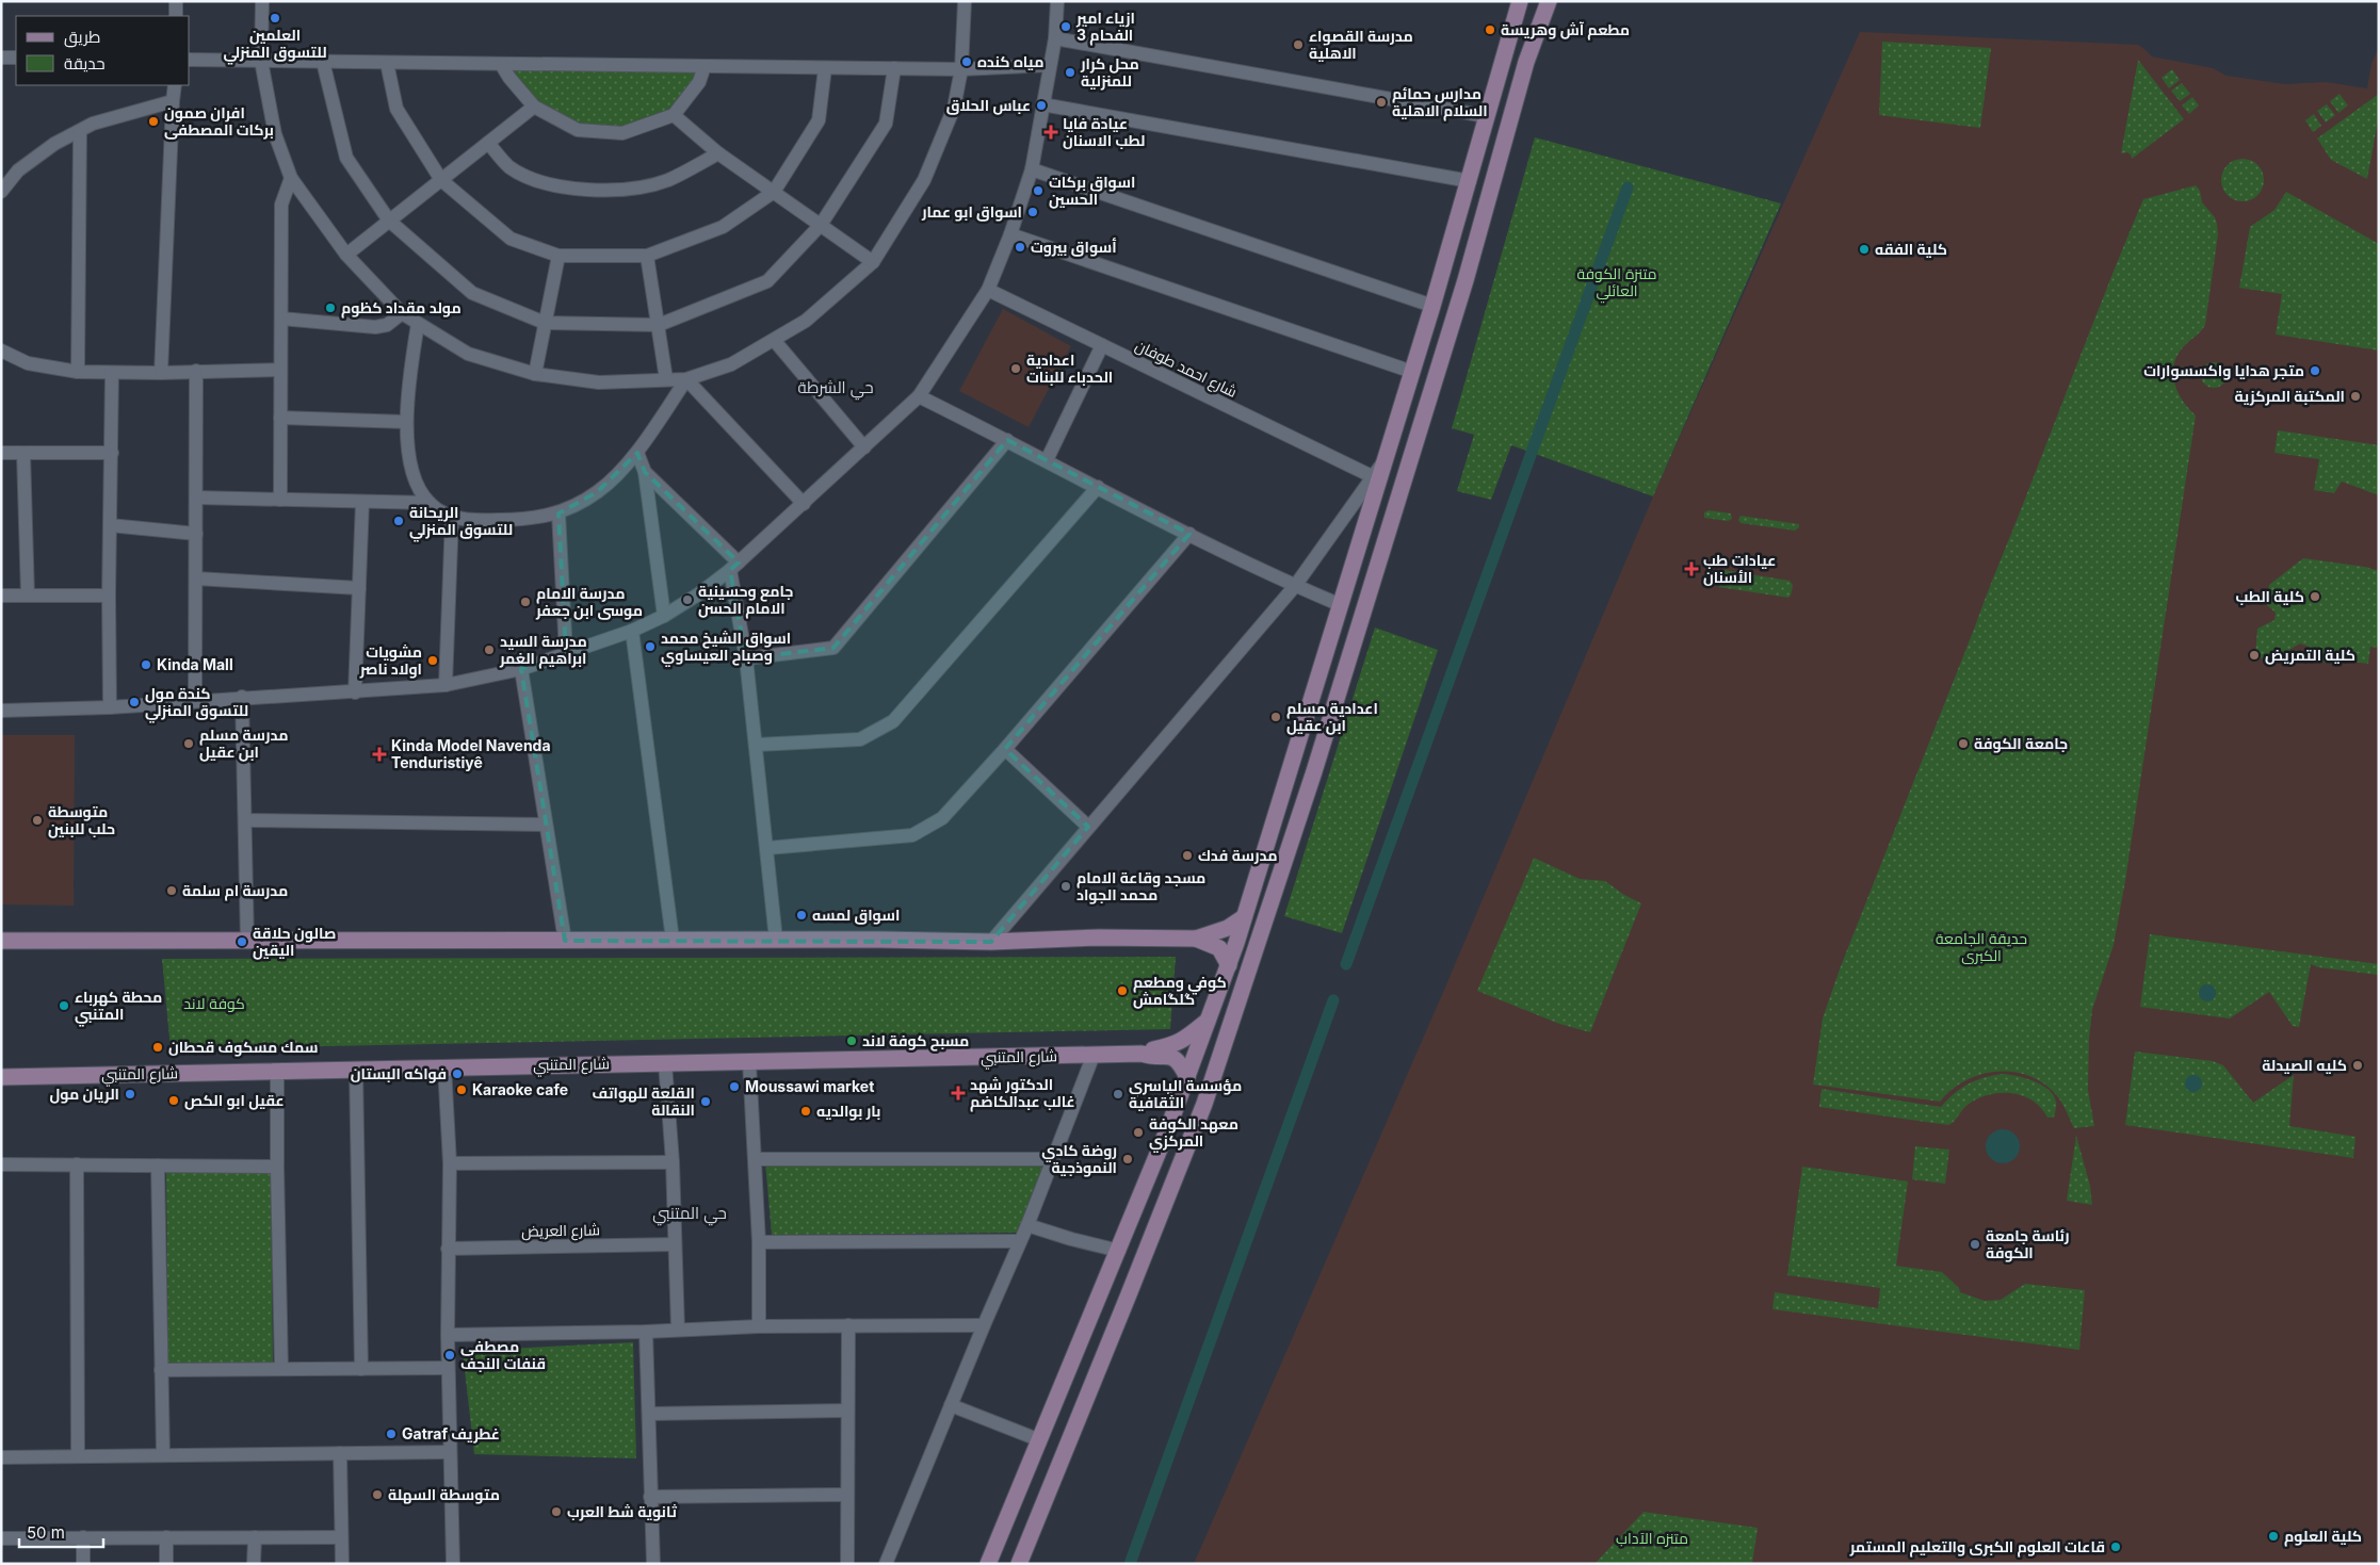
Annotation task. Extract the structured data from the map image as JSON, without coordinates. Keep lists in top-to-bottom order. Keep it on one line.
{"streets":{"main road":["شارع المتنبي"],"street":["شارع احمد طوفان","شارع العريض"]},"districts":["حي الشرطة","حي المتنبي"],"parks":["متنزة الكوفة العائلي","حديقة الجامعة الكبرى","كوفة لاند","متنزه الآداب"],"places":{"other":["العلمين للتسوق المنزلي","ازياء امير الفحام 3","مطعم آش وهريسة","مدرسة القصواء الاهلية","مياه كنده","محل كرار للمنزلية","مدارس حمائم السلام الاهلية","عباس الحلاق","افران صمون بركات المصطفى","اسواق بركات الحسين","اسواق ابو عمار","أسواق بيروت","كلية الفقه","مولد مقداد كظوم","اعدادية الحدباء للبنات","متجر هدايا واكسسوارات","المكتبة المركزية","الريحانة للتسوق المنزلي","كلية الطب","جامع وحسينية الامام الحسن","مدرسة الامام موسى ابن جعفر","اسواق الشيخ محمد وصباح العيساوي","مدرسة السيد ابراهيم الغمر","كلية التمريض","مشويات اولاد ناصر","Kinda Mall","كندة مول للتسوق المنزلي","اعدادية مسلم ابن عقيل","مدرسة مسلم ابن عقيل","جامعة الكوفة","متوسطة حلب للبنين","مدرسة فدك","مسجد وقاعة الامام محمد الجواد","مدرسة ام سلمة","اسواق لمسه","صالون حلاقة اليقين","كوفي ومطعم گلگامش","محطة كهرباء المتنبي","مسبح كوفة لاند","سمك مسكوف قحطان","كليه الصيدلة","فواكه البستان","Moussawi market","Karaoke cafe","الريان مول","مؤسسة الياسري الثقافية","عقيل ابو الكص","القلعة للهواتف النقالة","بار بوالديه","معهد الكوفة المركزي","روضة كادي النموذجية","رئاسة جامعة الكوفة","مصطفى قنفات النجف","Gatraf غطريف","متوسطة السهلة","ثانوية شط العرب","كلية العلوم","قاعات العلوم الكبرى والتعليم المستمر"],"health":["عيادة فايا لطب الاسنان","عيادات طب الأسنان","Kinda Model Navenda Tenduristiyê","الدكتور شهد غالب عبدالكاضم"]},"legend":["طريق","حديقة"],"scale_bar":"50 m"}
